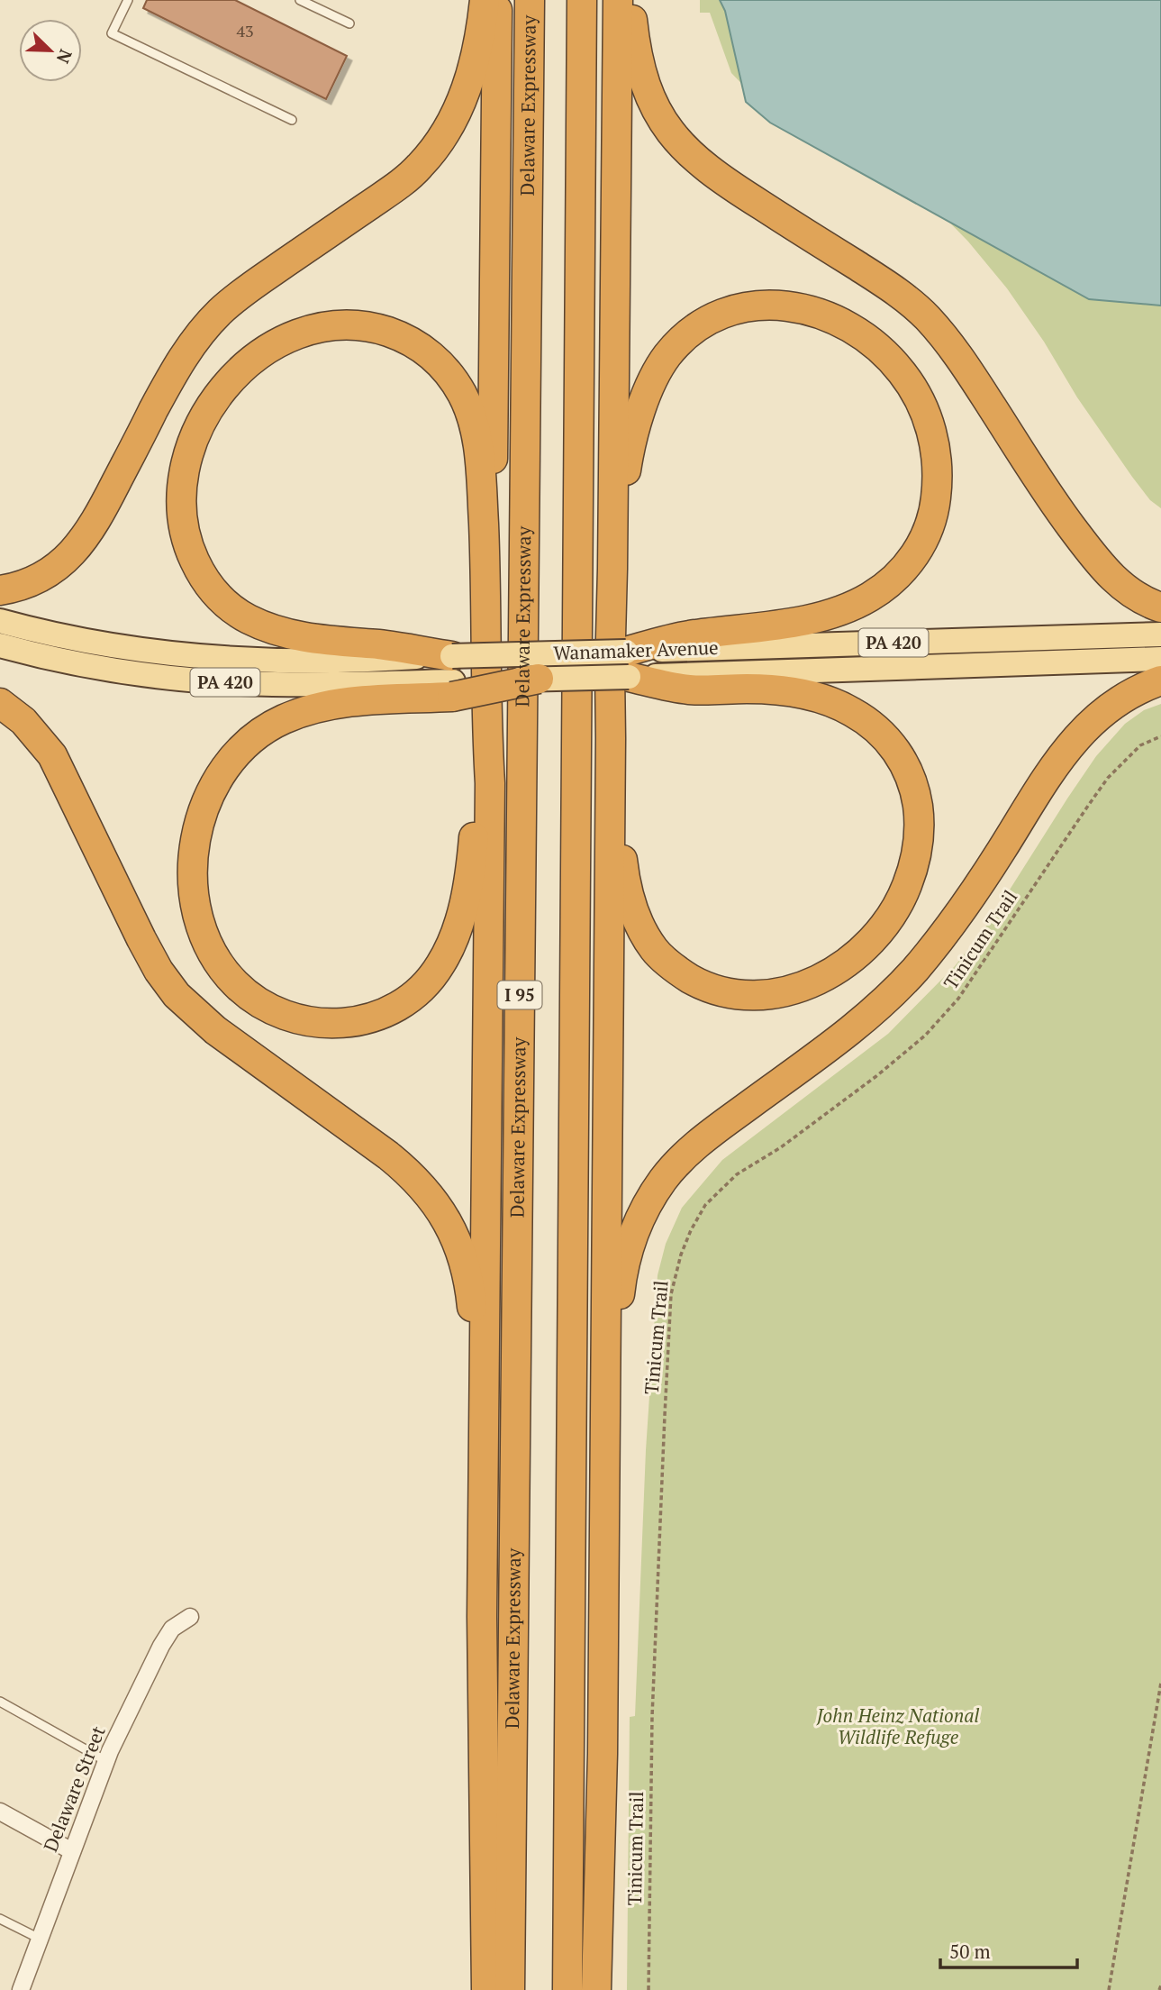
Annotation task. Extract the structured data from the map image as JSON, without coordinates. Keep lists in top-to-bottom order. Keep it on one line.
{"streets":{"highway":["Delaware Expressway","I 95"],"main road":["PA 420","Wanamaker Avenue"],"street":["Delaware Street"],"path":["Tinicum Trail"]},"parks":["John Heinz National Wildlife Refuge"],"house_numbers":["43"],"scale_bar":"50 m","north":"bottom right"}
